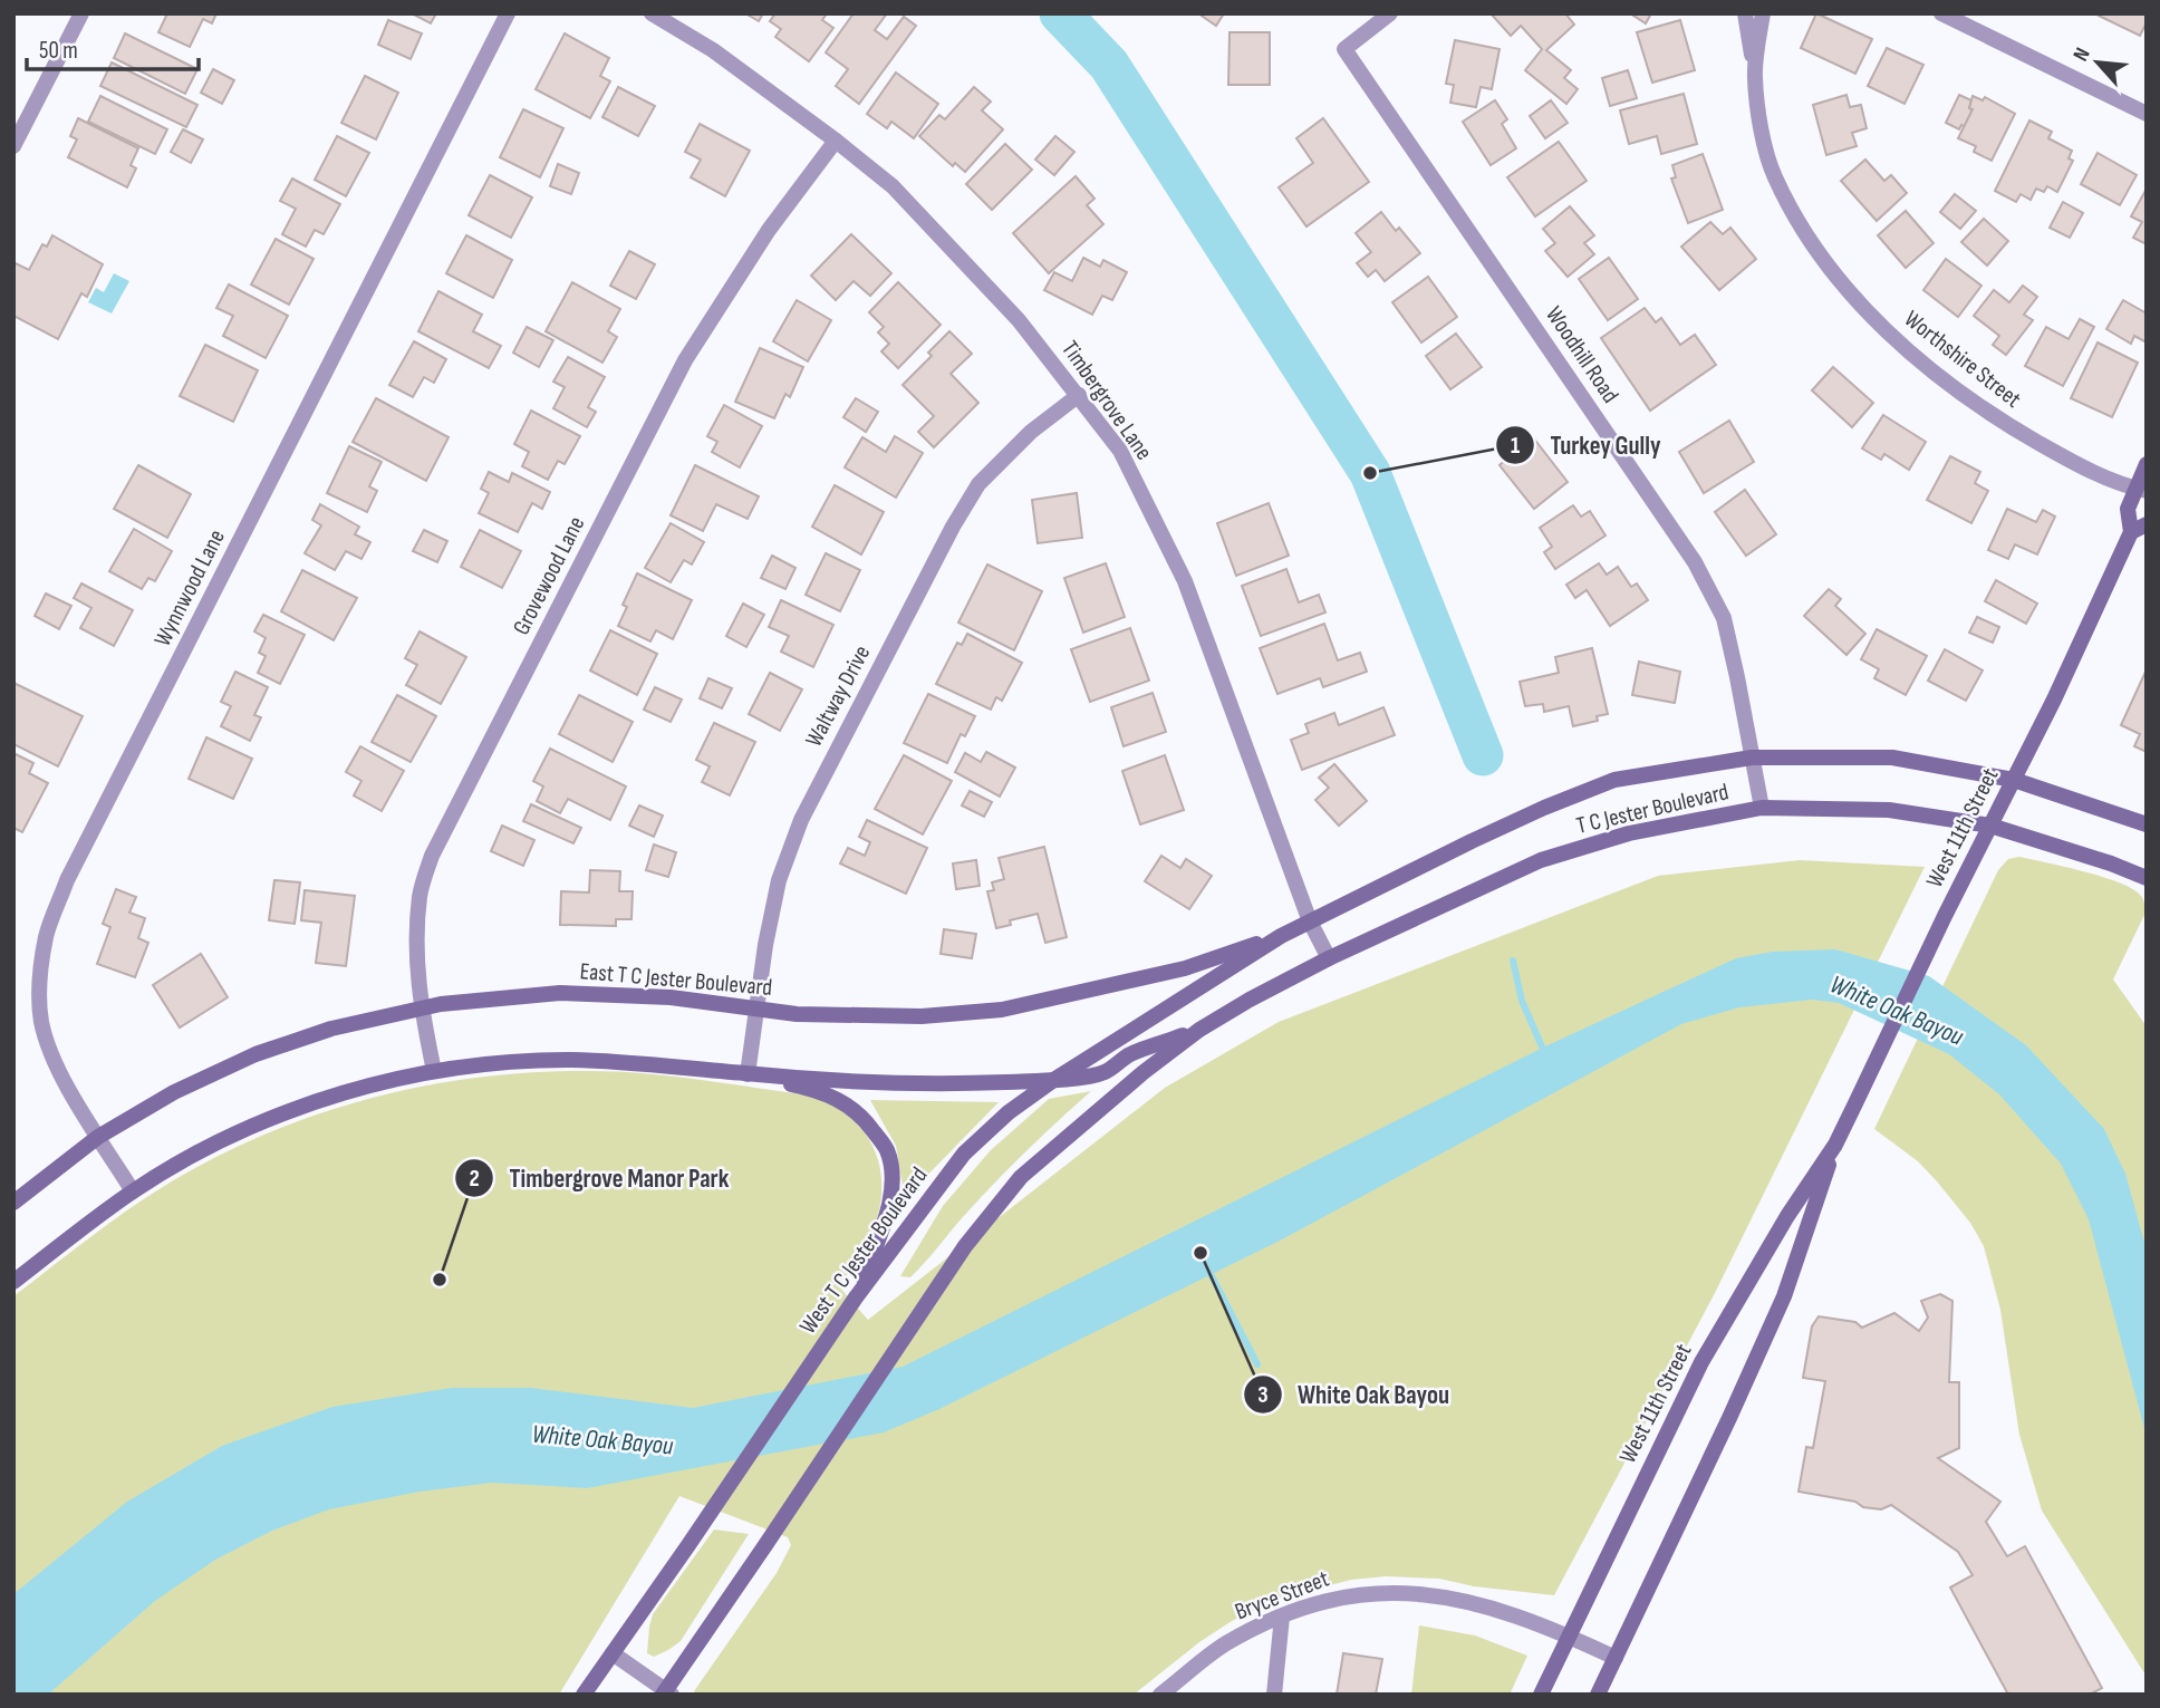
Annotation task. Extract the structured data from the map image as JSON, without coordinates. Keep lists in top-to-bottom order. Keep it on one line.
{"streets":{"main road":["T C Jester Boulevard","West 11th Street","East T C Jester Boulevard","West T C Jester Boulevard"],"street":["Woodhill Road","Worthshire Street","Timbergrove Lane","Grovewood Lane","Wynnwood Lane","Waltway Drive","Bryce Street"]},"crossings":[["Woodhill Road","T C Jester Boulevard"],["Worthshire Street","West 11th Street"],["Timbergrove Lane","Grovewood Lane"],["Timbergrove Lane","Waltway Drive"],["Timbergrove Lane","T C Jester Boulevard"],["Grovewood Lane","East T C Jester Boulevard"],["Wynnwood Lane","East T C Jester Boulevard"],["Waltway Drive","East T C Jester Boulevard"],["T C Jester Boulevard","West 11th Street"],["T C Jester Boulevard","East T C Jester Boulevard"],["T C Jester Boulevard","West T C Jester Boulevard"],["West 11th Street","Bryce Street"],["East T C Jester Boulevard","West T C Jester Boulevard"]],"water":["White Oak Bayou"],"places":["Turkey Gully","White Oak Bayou","Timbergrove Manor Park"],"scale_bar":"50 m","north":"top left"}
